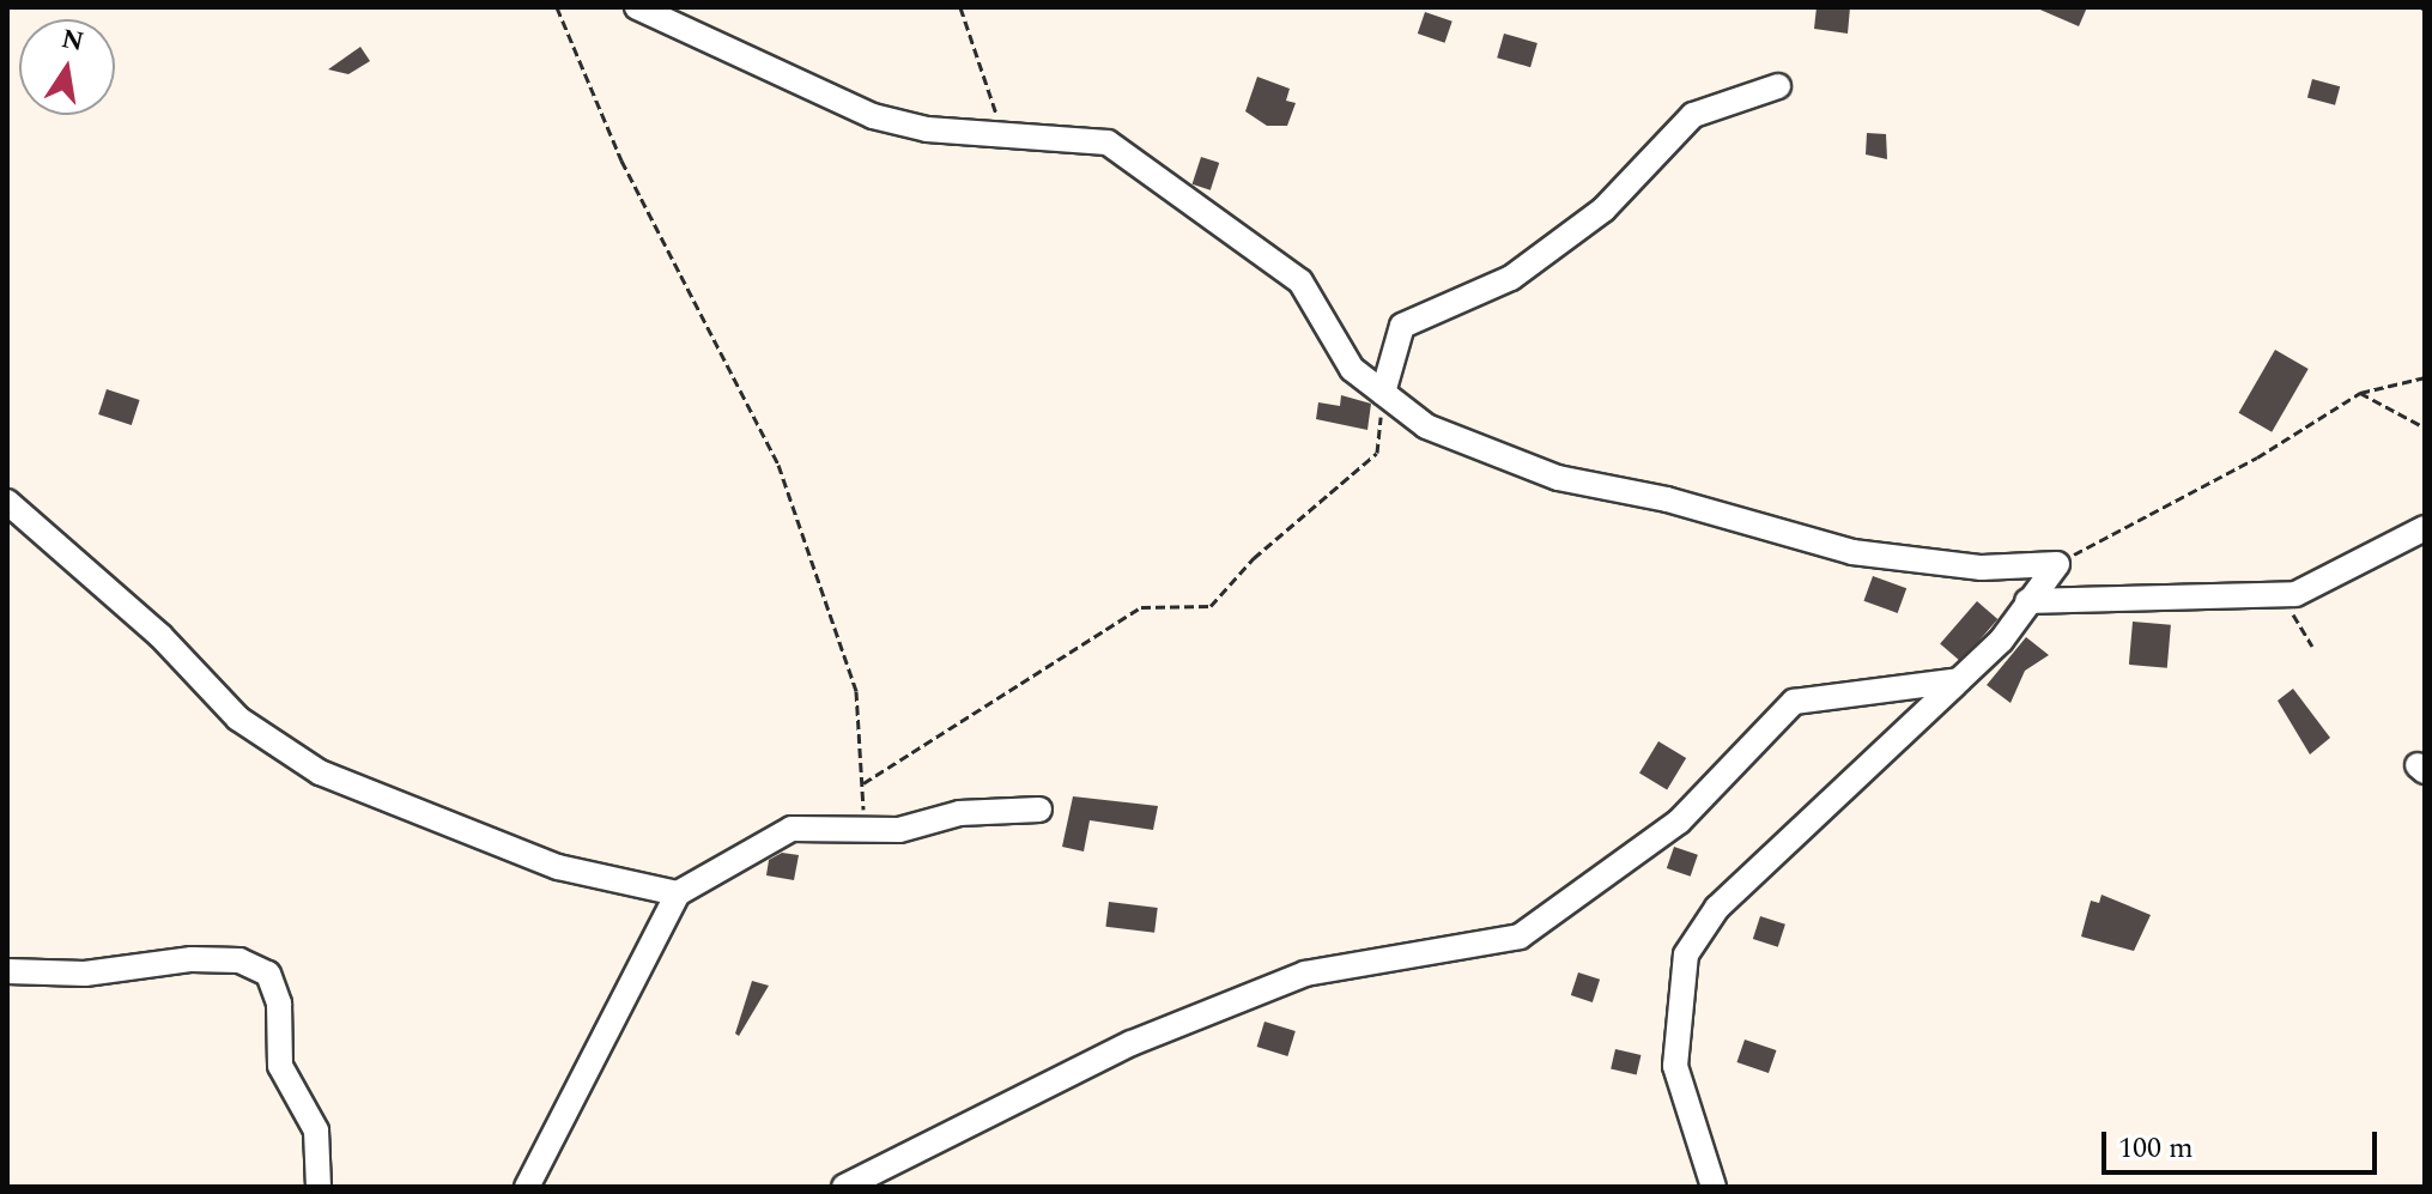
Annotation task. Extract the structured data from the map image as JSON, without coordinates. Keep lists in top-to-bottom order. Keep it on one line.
{"scale_bar":"100 m","north":"top"}
